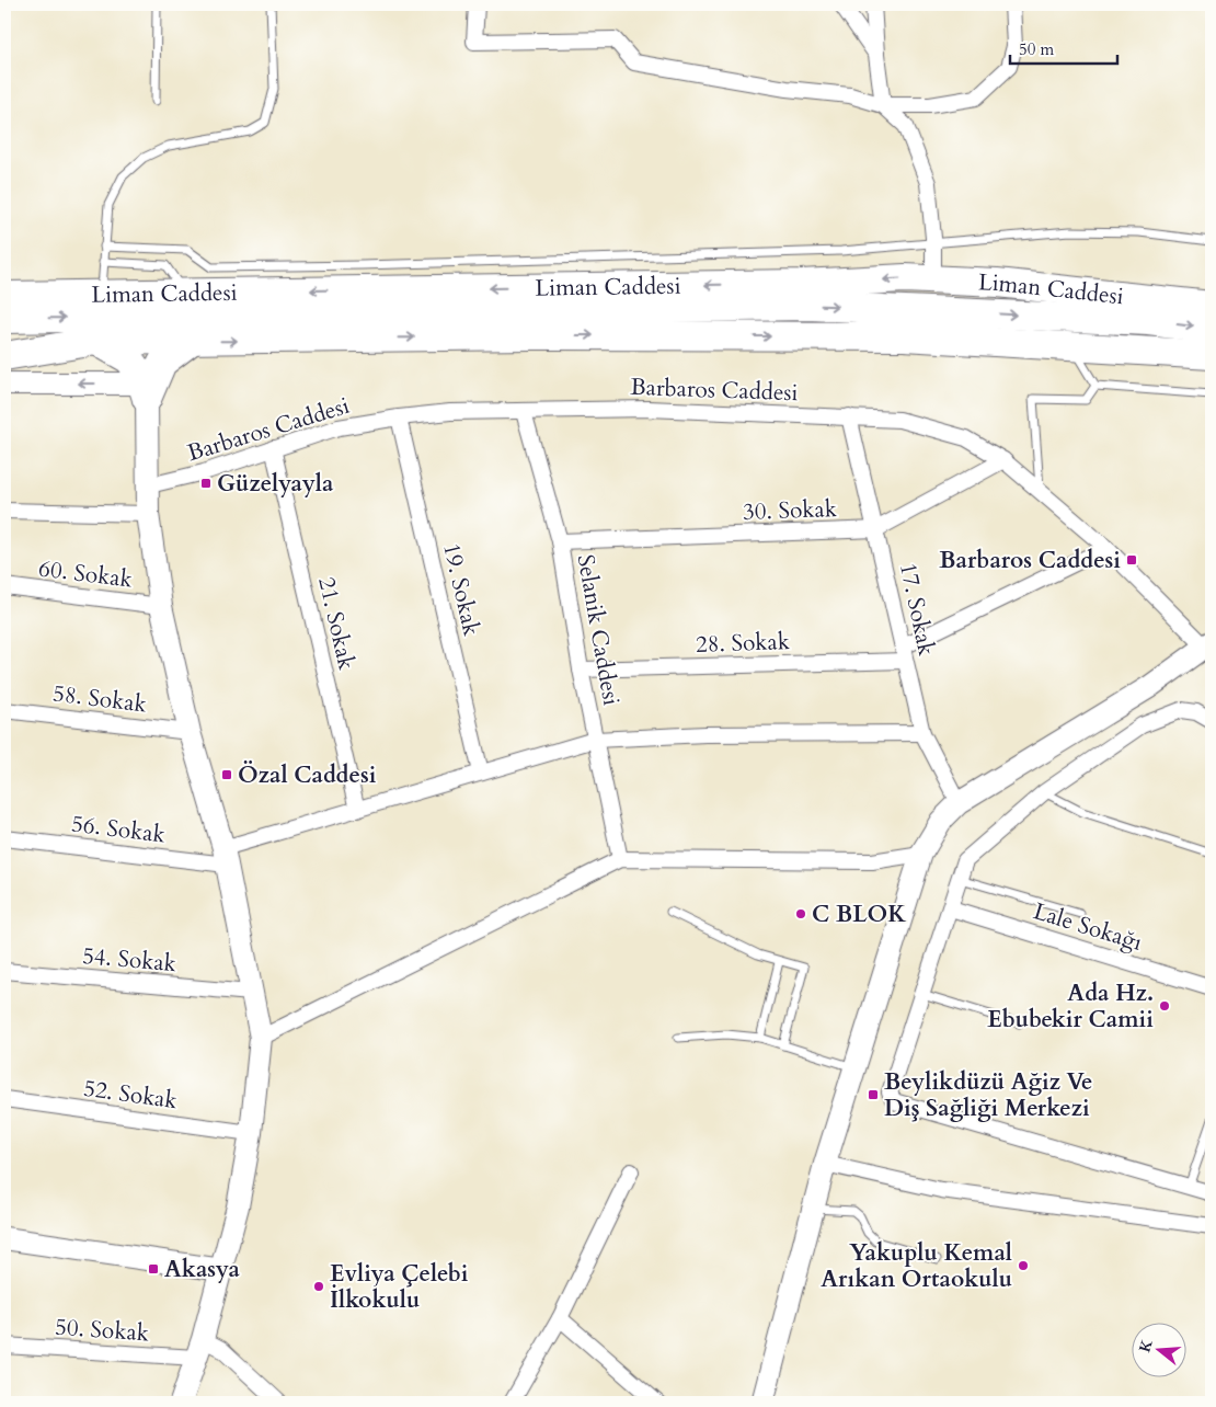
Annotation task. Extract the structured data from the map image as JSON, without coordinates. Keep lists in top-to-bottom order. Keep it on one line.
{"streets":{"highway":["Liman Caddesi"],"street":["Barbaros Caddesi","30. Sokak","60. Sokak","19. Sokak","17. Sokak","21. Sokak","Selanik Caddesi","28. Sokak","58. Sokak","56. Sokak","Lale Sokağı","54. Sokak","52. Sokak","50. Sokak"]},"crossings":[["Barbaros Caddesi","30. Sokak"],["Barbaros Caddesi","19. Sokak"],["Barbaros Caddesi","17. Sokak"],["Barbaros Caddesi","21. Sokak"],["Barbaros Caddesi","Selanik Caddesi"],["Barbaros Caddesi","28. Sokak"],["30. Sokak","17. Sokak"],["30. Sokak","Selanik Caddesi"],["17. Sokak","28. Sokak"],["Selanik Caddesi","28. Sokak"]],"places":{"transit":["Güzelyayla","Barbaros Caddesi","Özal Caddesi","Beylikdüzü Ağiz Ve Diş Sağliği Merkezi","Akasya"],"other":["C BLOK","Ada Hz. Ebubekir Camii","Yakuplu Kemal Arıkan Ortaokulu","Evliya Çelebi İlkokulu"]},"scale_bar":"50 m","north":"left"}
